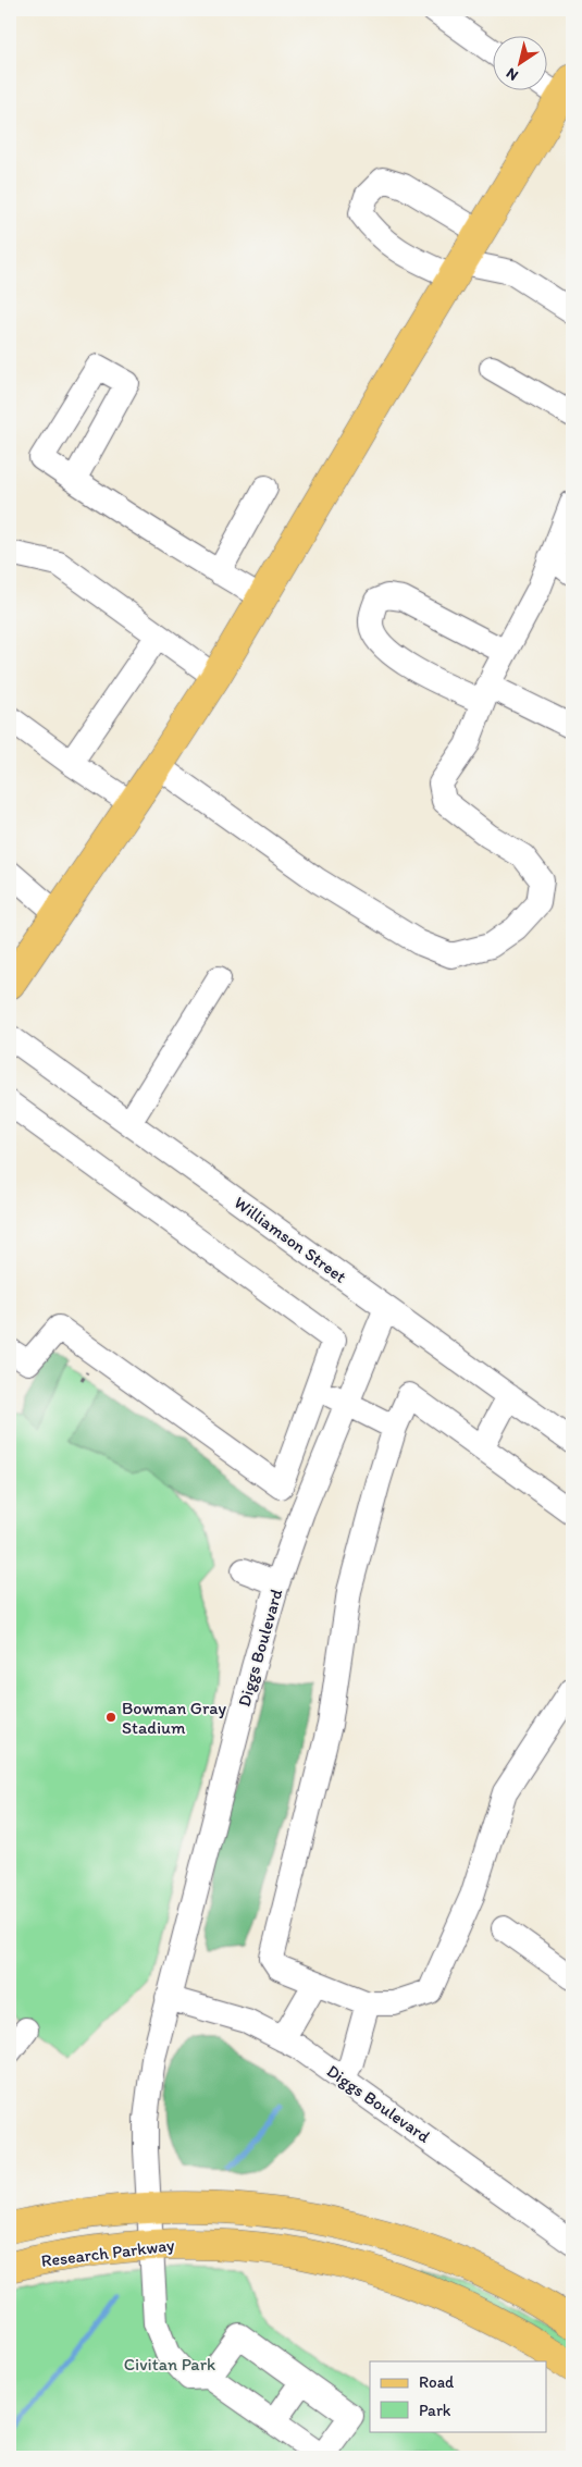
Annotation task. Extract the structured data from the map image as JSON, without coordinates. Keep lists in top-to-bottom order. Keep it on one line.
{"streets":{"main road":["Research Parkway"],"street":["Williamson Street","Diggs Boulevard"]},"crossings":[["Williamson Street","Diggs Boulevard"],["Diggs Boulevard","Research Parkway"]],"parks":["Civitan Park"],"places":["Bowman Gray Stadium"],"legend":["Road","Park"],"north":"bottom left"}
